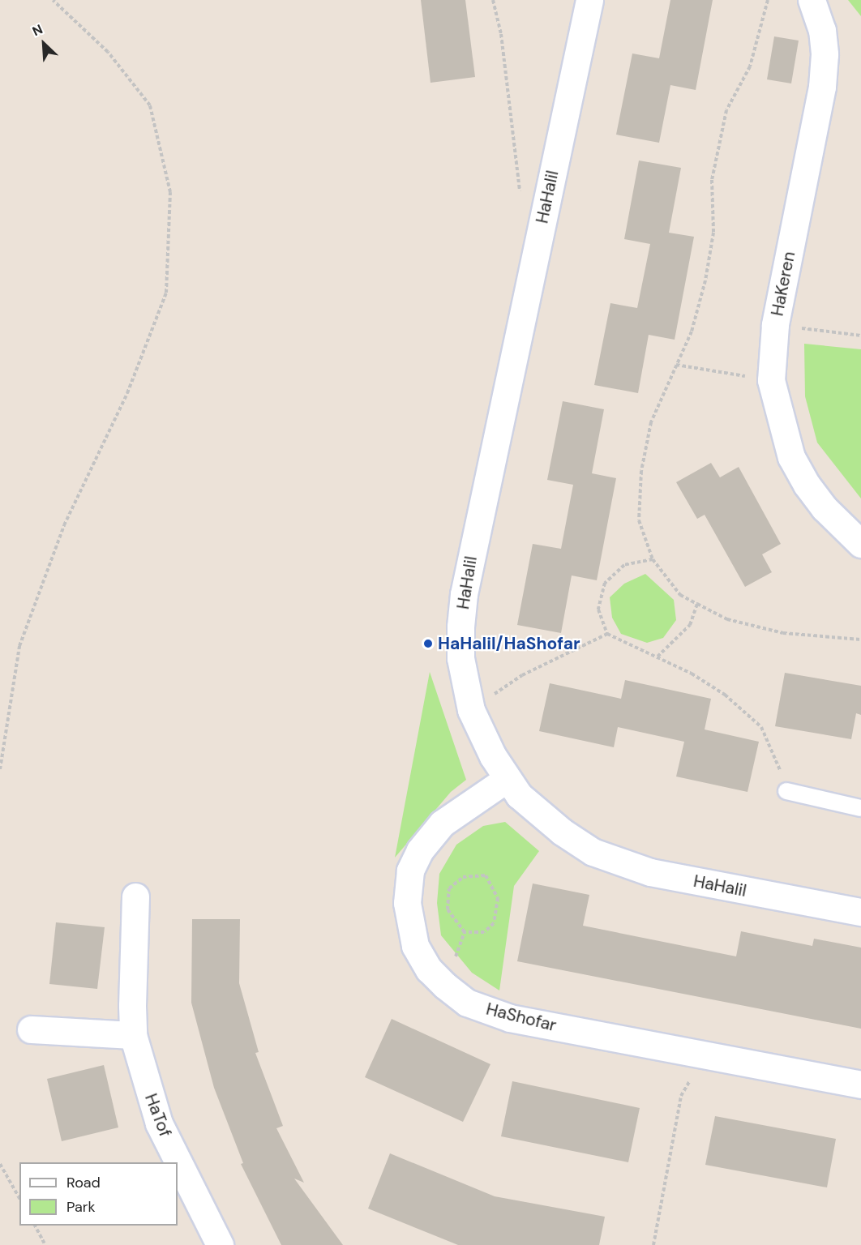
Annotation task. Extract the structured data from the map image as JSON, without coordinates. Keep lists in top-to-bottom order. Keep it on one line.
{"streets":{"street":["HaHalil","HaKeren","HaShofar","HaTof"]},"crossings":[["HaHalil","HaShofar"]],"places":["HaHalil/HaShofar"],"legend":["Road","Park"],"north":"top left"}
